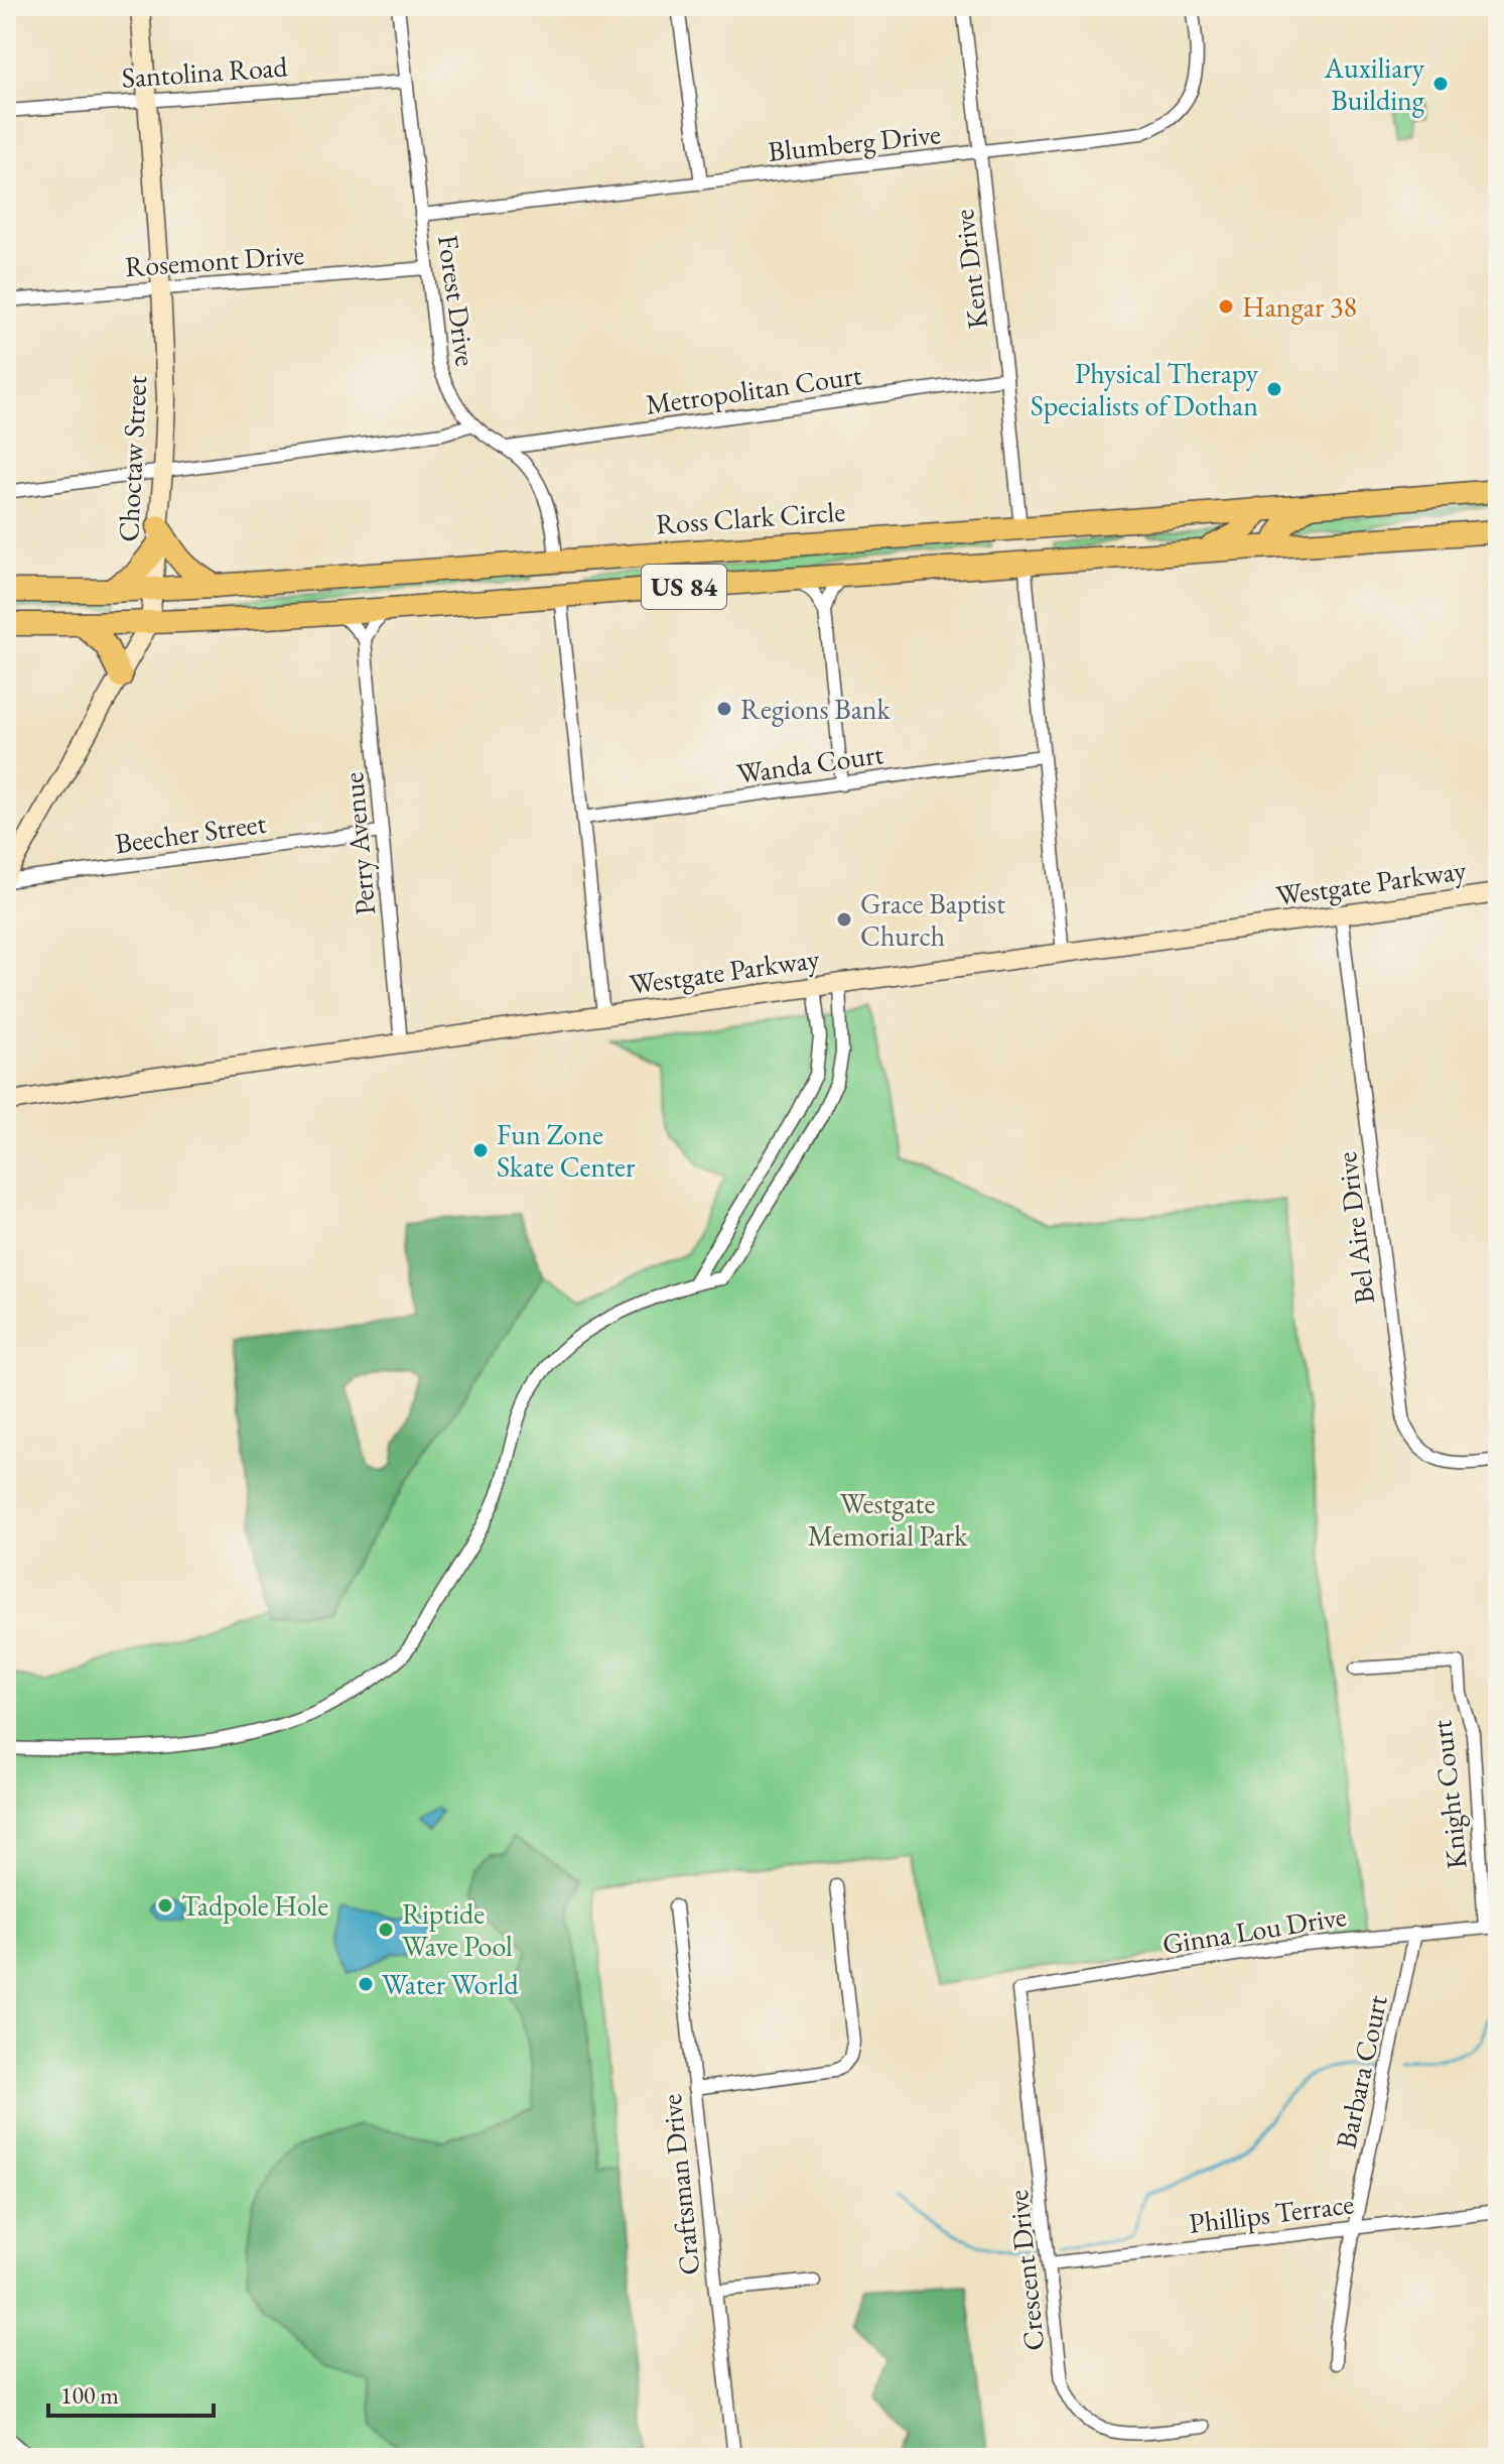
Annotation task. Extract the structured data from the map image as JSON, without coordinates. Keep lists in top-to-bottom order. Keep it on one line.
{"streets":{"highway":["Ross Clark Circle","US 84"],"main road":["Choctaw Street","Westgate Parkway"],"street":["Santolina Road","Blumberg Drive","Rosemont Drive","Kent Drive","Forest Drive","Metropolitan Court","Wanda Court","Beecher Street","Perry Avenue","Bel Aire Drive","Knight Court","Ginna Lou Drive","Barbara Court","Craftsman Drive","Phillips Terrace","Crescent Drive"]},"crossings":[["Santolina Road","Forest Drive"],["Santolina Road","Choctaw Street"],["Blumberg Drive","Kent Drive"],["Blumberg Drive","Forest Drive"],["Rosemont Drive","Forest Drive"],["Rosemont Drive","Choctaw Street"],["Kent Drive","Metropolitan Court"],["Kent Drive","Ross Clark Circle"],["Forest Drive","Metropolitan Court"],["Forest Drive","Ross Clark Circle"],["Choctaw Street","Ross Clark Circle"],["Choctaw Street","US 84"],["Choctaw Street","Beecher Street"],["Beecher Street","Perry Avenue"],["Perry Avenue","Westgate Parkway"],["Westgate Parkway","Bel Aire Drive"],["Knight Court","Ginna Lou Drive"],["Ginna Lou Drive","Barbara Court"],["Ginna Lou Drive","Crescent Drive"],["Barbara Court","Phillips Terrace"],["Phillips Terrace","Crescent Drive"]],"parks":["Westgate Memorial Park"],"places":["Auxiliary Building","Hangar 38","Physical Therapy Specialists of Dothan","Regions Bank","Grace Baptist Church","Fun Zone Skate Center","Tadpole Hole","Riptide Wave Pool","Water World"],"scale_bar":"100 m"}
